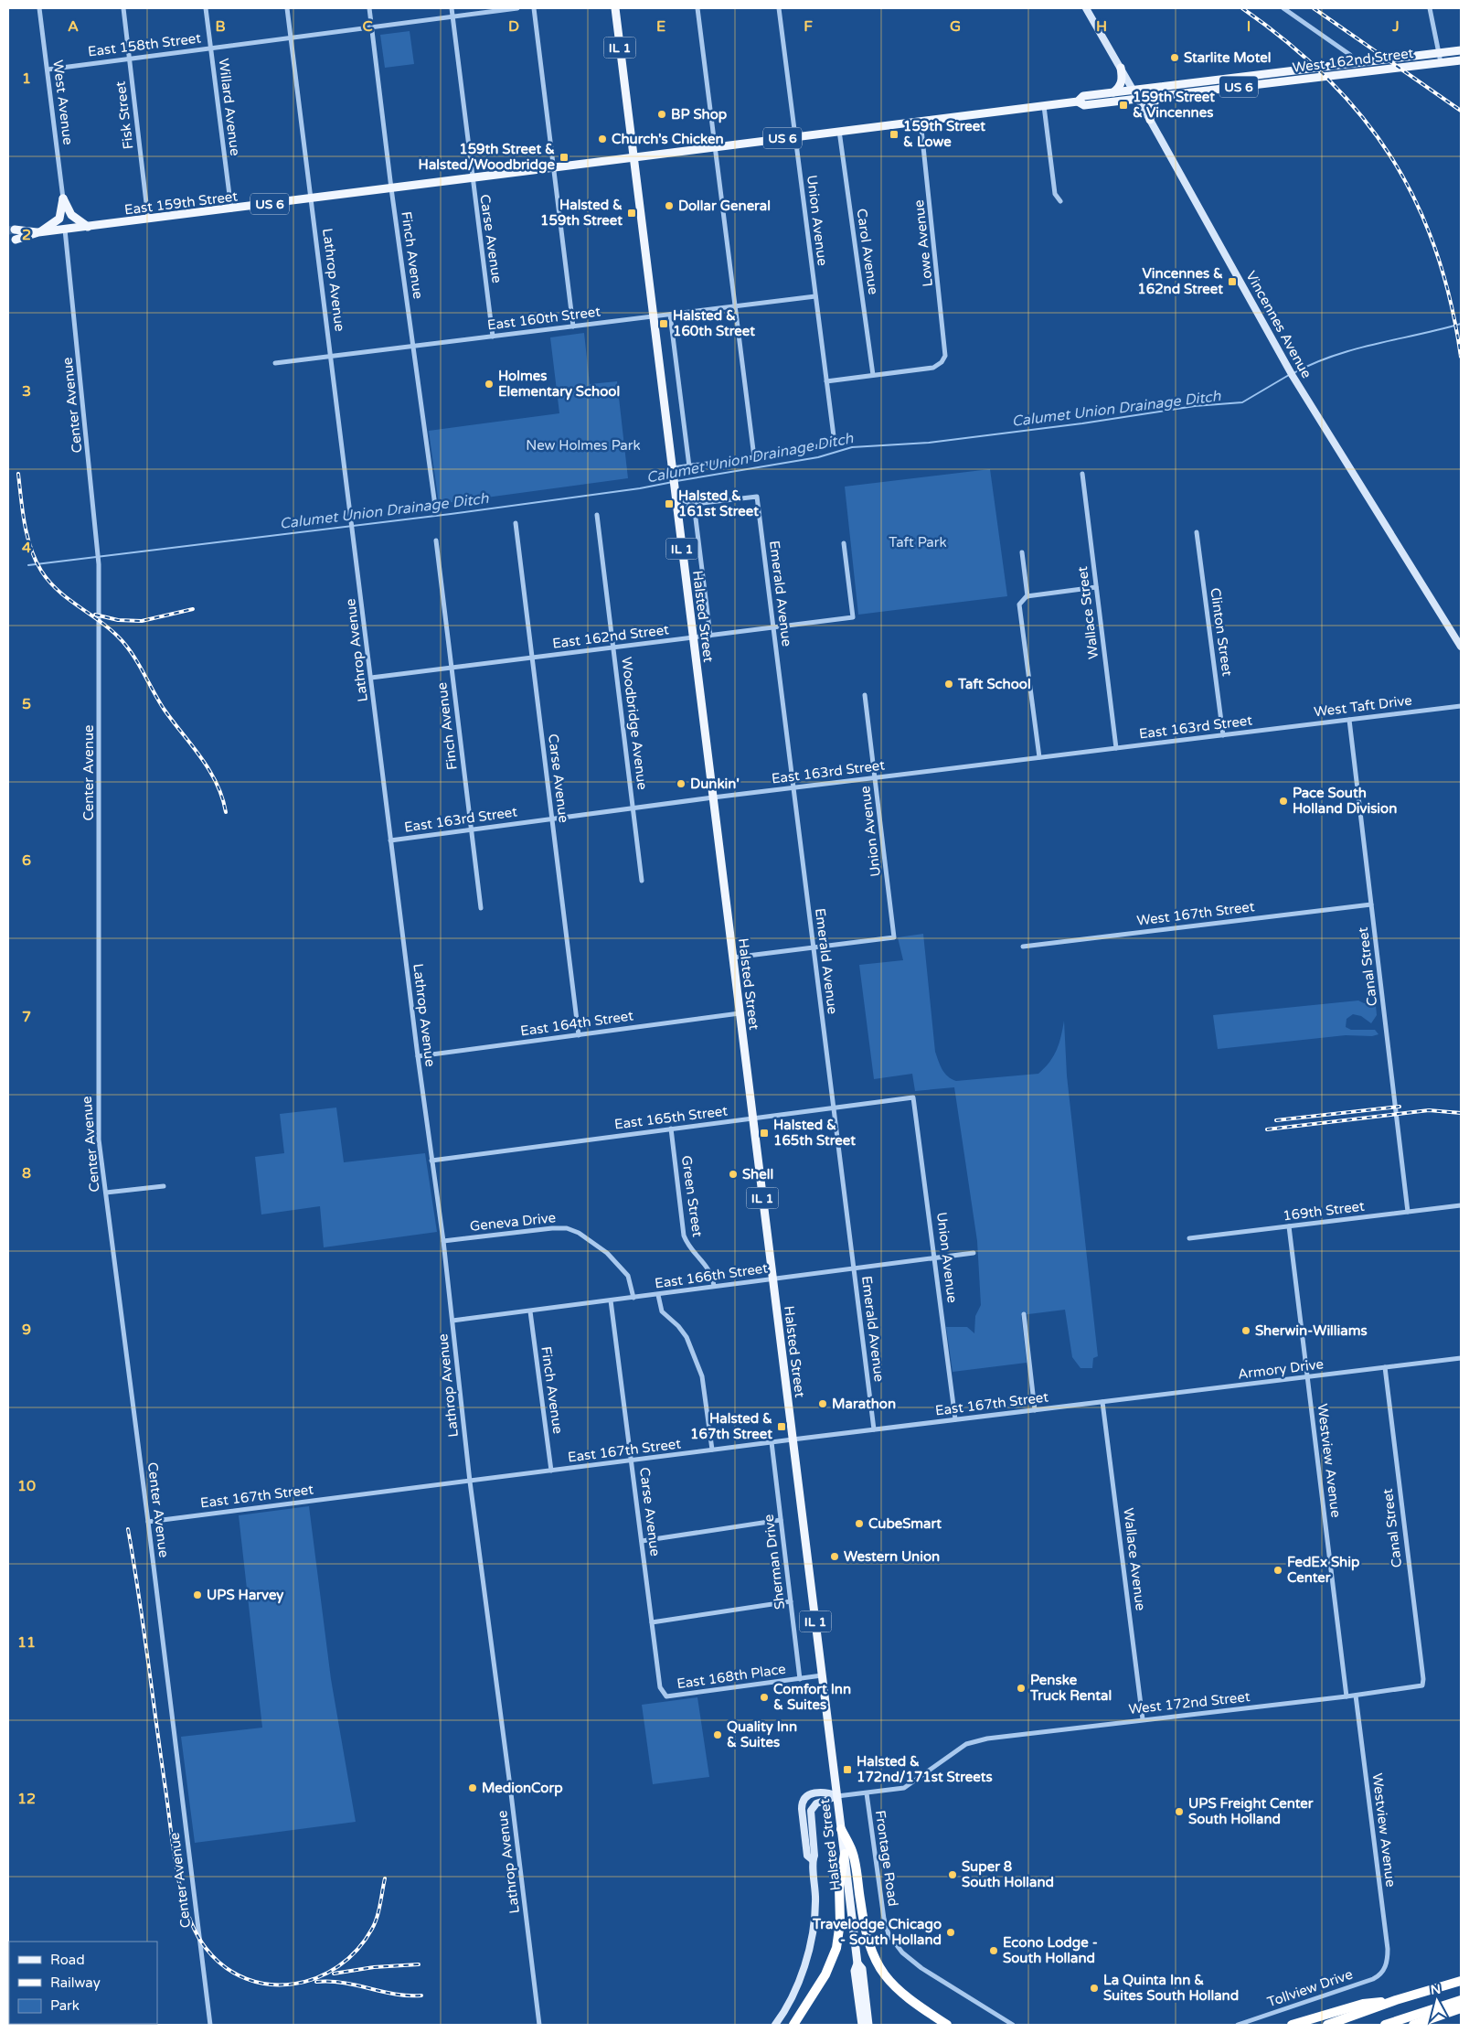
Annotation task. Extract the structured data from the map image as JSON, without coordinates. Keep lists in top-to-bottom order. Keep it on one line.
{"streets":{"main road":["IL 1","West 162nd Street","US 6","East 159th Street","Halsted Street"],"street":["East 158th Street","West Avenue","Willard Avenue","Fisk Street","Union Avenue","Carse Avenue","Lowe Avenue","Carol Avenue","Finch Avenue","Lathrop Avenue","East 160th Street","Vincennes Avenue","Center Avenue","Emerald Avenue","Wallace Street","Clinton Street","East 162nd Street","West Taft Drive","Woodbridge Avenue","East 163rd Street","West 167th Street","Canal Street","East 164th Street","East 165th Street","Green Street","169th Street","Geneva Drive","East 166th Street","Armory Drive","East 167th Street","Westview Avenue","Wallace Avenue","Sherman Drive","East 168th Place","West 172nd Street","Frontage Road","Tollview Drive"]},"crossings":[["East 158th Street","West Avenue"],["East 158th Street","Willard Avenue"],["East 158th Street","Fisk Street"],["East 158th Street","Carse Avenue"],["East 158th Street","Finch Avenue"],["East 158th Street","Lathrop Avenue"],["West 162nd Street","US 6"],["West 162nd Street","Vincennes Avenue"],["US 6","East 159th Street"],["US 6","Vincennes Avenue"],["Willard Avenue","East 159th Street"],["Fisk Street","East 159th Street"],["East 159th Street","Union Avenue"],["East 159th Street","Carse Avenue"],["East 159th Street","Lowe Avenue"],["East 159th Street","Carol Avenue"],["East 159th Street","Finch Avenue"],["East 159th Street","Lathrop Avenue"],["East 159th Street","Center Avenue"],["East 159th Street","Halsted Street"],["Union Avenue","East 160th Street"],["Union Avenue","Emerald Avenue"],["Union Avenue","East 163rd Street"],["Union Avenue","East 165th Street"],["Union Avenue","East 166th Street"],["Union Avenue","East 167th Street"],["Carse Avenue","East 160th Street"],["Carse Avenue","East 162nd Street"],["Carse Avenue","East 163rd Street"],["Carse Avenue","East 164th Street"],["Carse Avenue","East 166th Street"],["Carse Avenue","East 167th Street"],["Carse Avenue","East 168th Place"],["Lowe Avenue","Carol Avenue"],["Finch Avenue","East 160th Street"],["Finch Avenue","East 162nd Street"],["Finch Avenue","East 163rd Street"],["Finch Avenue","East 166th Street"],["Finch Avenue","East 167th Street"],["Lathrop Avenue","East 160th Street"],["Lathrop Avenue","East 162nd Street"],["Lathrop Avenue","East 163rd Street"],["Lathrop Avenue","East 164th Street"],["Lathrop Avenue","East 165th Street"],["Lathrop Avenue","Geneva Drive"],["Lathrop Avenue","East 166th Street"],["Lathrop Avenue","East 167th Street"],["East 160th Street","Halsted Street"],["Center Avenue","East 167th Street"],["Emerald Avenue","Halsted Street"],["Emerald Avenue","East 162nd Street"],["Emerald Avenue","East 163rd Street"],["Emerald Avenue","East 165th Street"],["Emerald Avenue","East 166th Street"],["Emerald Avenue","East 167th Street"],["Wallace Street","East 163rd Street"],["Halsted Street","East 162nd Street"],["Halsted Street","East 163rd Street"],["Halsted Street","East 164th Street"],["Halsted Street","East 165th Street"],["Halsted Street","East 166th Street"],["Halsted Street","East 167th Street"],["Halsted Street","East 168th Place"],["Halsted Street","West 172nd Street"],["Clinton Street","East 163rd Street"],["East 162nd Street","Woodbridge Avenue"],["West Taft Drive","East 163rd Street"],["West Taft Drive","Canal Street"],["Woodbridge Avenue","East 163rd Street"],["West 167th Street","Canal Street"],["Canal Street","169th Street"],["Canal Street","Armory Drive"],["Canal Street","West 172nd Street"],["East 165th Street","Green Street"],["Green Street","East 166th Street"],["169th Street","Westview Avenue"],["Geneva Drive","East 166th Street"],["Armory Drive","East 167th Street"],["Armory Drive","Westview Avenue"],["Armory Drive","Wallace Avenue"],["East 167th Street","Wallace Avenue"],["East 167th Street","Sherman Drive"],["Westview Avenue","West 172nd Street"],["Westview Avenue","Tollview Drive"],["Wallace Avenue","West 172nd Street"],["Sherman Drive","East 168th Place"],["West 172nd Street","Frontage Road"]],"water":["Calumet Union Drainage Ditch"],"parks":["New Holmes Park","Taft Park"],"places":{"other":["Starlite Motel","BP Shop","Church's Chicken","Dollar General","Holmes Elementary School","Taft School","Dunkin'","Pace South Holland Division","Shell","Sherwin-Williams","Marathon","CubeSmart","Western Union","FedEx Ship Center","UPS Harvey","Penske Truck Rental","Comfort Inn & Suites","Quality Inn & Suites","MedionCorp","UPS Freight Center South Holland","Super 8 South Holland","Travelodge Chicago - South Holland","Econo Lodge - South Holland","La Quinta Inn & Suites South Holland"],"transit":["159th Street & Vincennes","159th Street & Lowe","159th Street & Halsted/Woodbridge","Halsted & 159th Street","Vincennes & 162nd Street","Halsted & 160th Street","Halsted & 161st Street","Halsted & 165th Street","Halsted & 167th Street","Halsted & 172nd/171st Streets"]},"legend":["Road","Railway","Park"],"north":"top","grid":{"columns":["A","B","C","D","E","F","G","H","I","J"],"rows":["1","2","3","4","5","6","7","8","9","10","11","12"]}}
